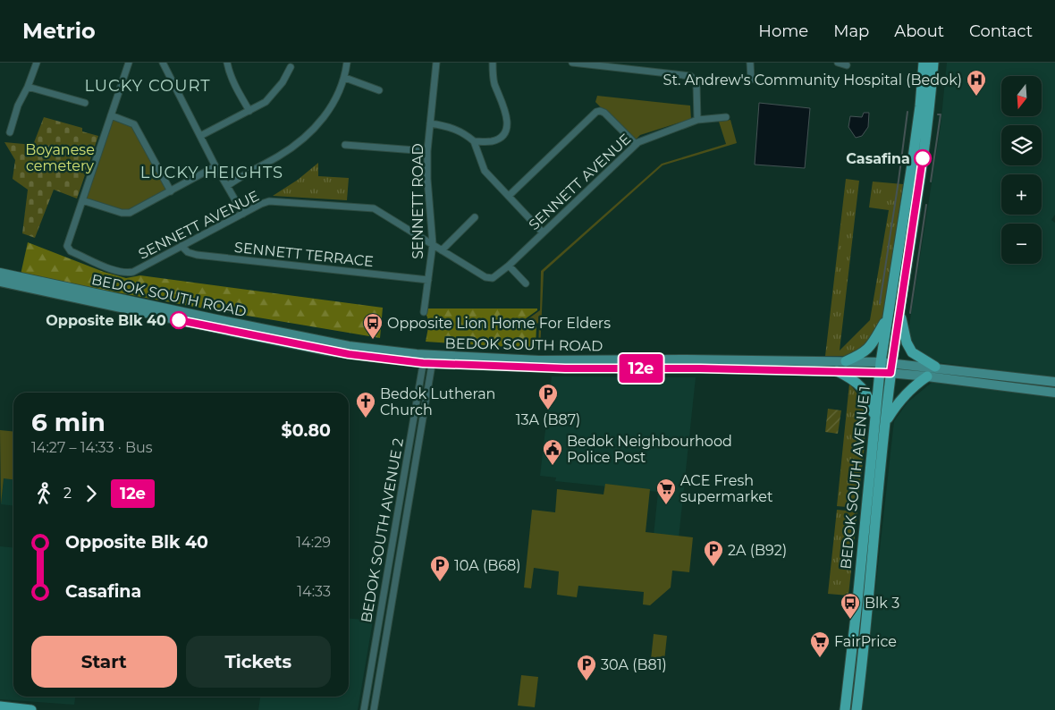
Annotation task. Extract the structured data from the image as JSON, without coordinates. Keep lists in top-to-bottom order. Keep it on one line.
{"streets":{"main road":["BEDOK SOUTH ROAD","BEDOK SOUTH AVENUE 1"],"street":["SENNETT AVENUE","SENNETT ROAD","SENNETT TERRACE","BEDOK SOUTH AVENUE 2"]},"crossings":[["SENNETT AVENUE","SENNETT ROAD"],["SENNETT AVENUE","SENNETT TERRACE"],["SENNETT ROAD","SENNETT TERRACE"],["BEDOK SOUTH ROAD","BEDOK SOUTH AVENUE 1"],["BEDOK SOUTH ROAD","BEDOK SOUTH AVENUE 2"]],"districts":["LUCKY COURT","LUCKY HEIGHTS"],"parks":["Boyanese cemetery"],"places":{"hospital":["St. Andrew's Community Hospital (Bedok)"],"other":["Casafina","Opposite Blk 40"],"bus stop":["Opposite Lion Home For Elders","Blk 3"],"parking":["13A (B87)","2A (B92)","10A (B68)","30A (B81)"],"church":["Bedok Lutheran Church"],"public building":["Bedok Neighbourhood Police Post"],"supermarket":["ACE Fresh supermarket","FairPrice"]},"lines":["bus line 12e"],"north":"bottom","page":{"header":"Metrio","nav":["Home","Map","About","Contact"],"on_map":"12e","map_buttons":["+","−"],"heading":["6 min","14:27 – 14:33 · Bus","$0.80"],"legs":["2","12e"],"list":[{"name":"Opposite Blk 40","value":"14:29"},{"name":"Casafina","value":"14:33"}],"buttons":["Start","Tickets"]}}
